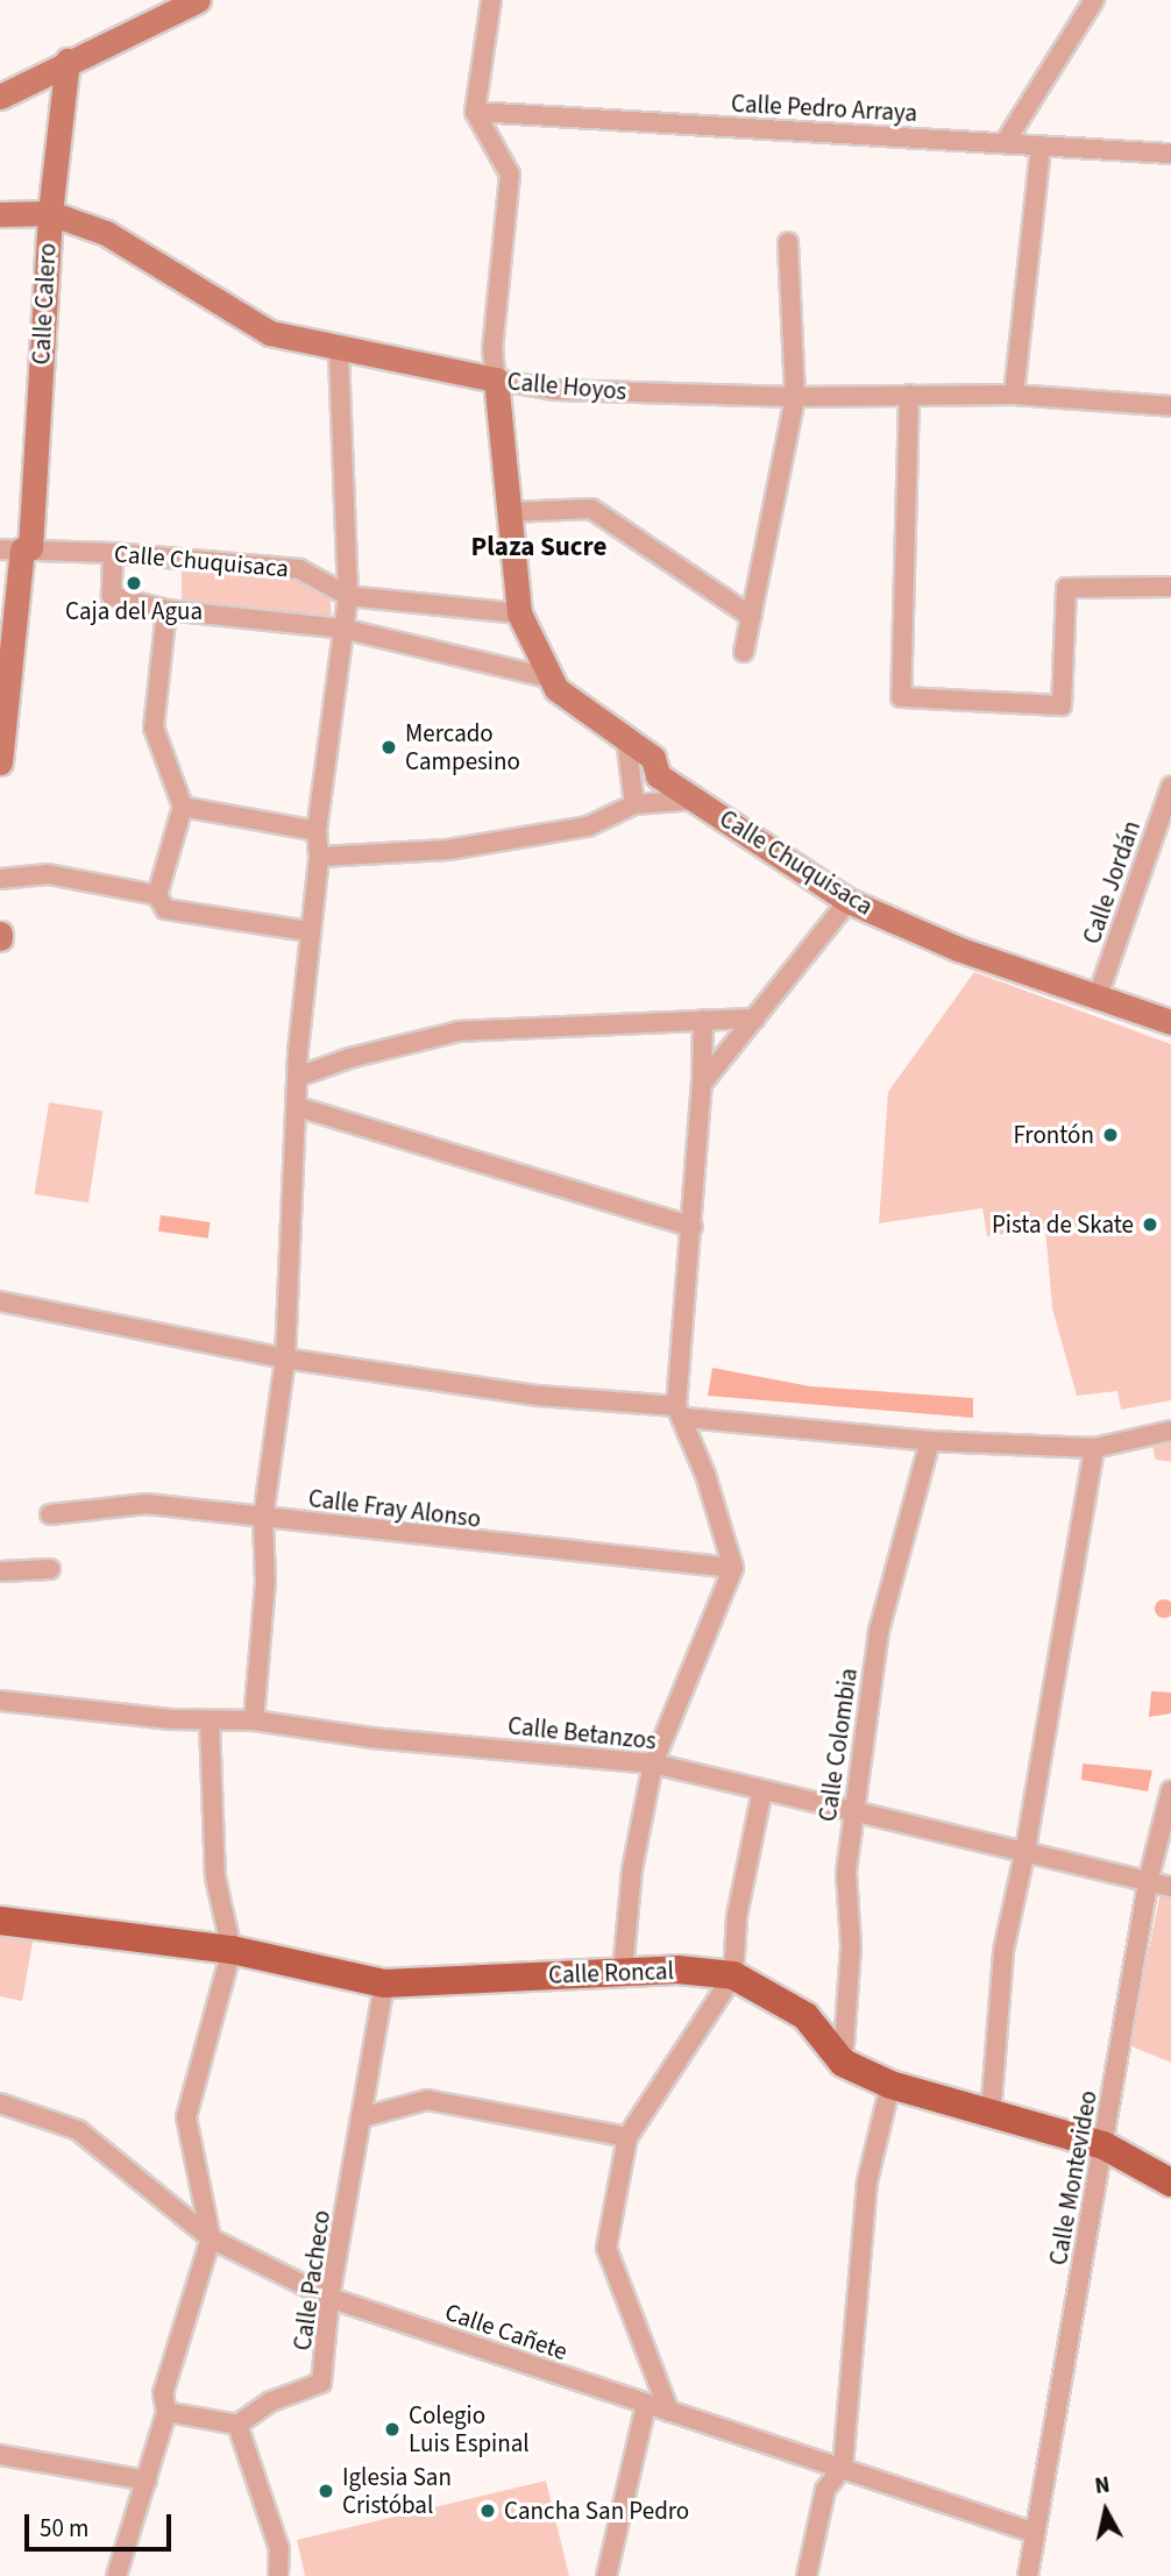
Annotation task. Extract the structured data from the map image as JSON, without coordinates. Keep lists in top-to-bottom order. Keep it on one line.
{"streets":{"main road":["Calle Calero","Calle Hoyos","Calle Chuquisaca","Calle Roncal"],"street":["Calle Pedro Arraya","Calle Jordán","Calle Fray Alonso","Calle Betanzos","Calle Colombia","Calle Montevideo","Calle Pacheco","Calle Cañete"]},"crossings":[["Calle Calero","Calle Hoyos"],["Calle Calero","Calle Chuquisaca"],["Calle Chuquisaca","Calle Jordán"],["Calle Betanzos","Calle Colombia"],["Calle Betanzos","Calle Montevideo"],["Calle Colombia","Calle Roncal"],["Calle Roncal","Calle Montevideo"],["Calle Roncal","Calle Pacheco"],["Calle Montevideo","Calle Cañete"],["Calle Pacheco","Calle Cañete"]],"districts":["Plaza Sucre"],"places":["Caja del Agua","Mercado Campesino","Frontón","Pista de Skate","Colegio Luis Espinal","Iglesia San Cristóbal","Cancha San Pedro"],"scale_bar":"50 m","north":"top"}
